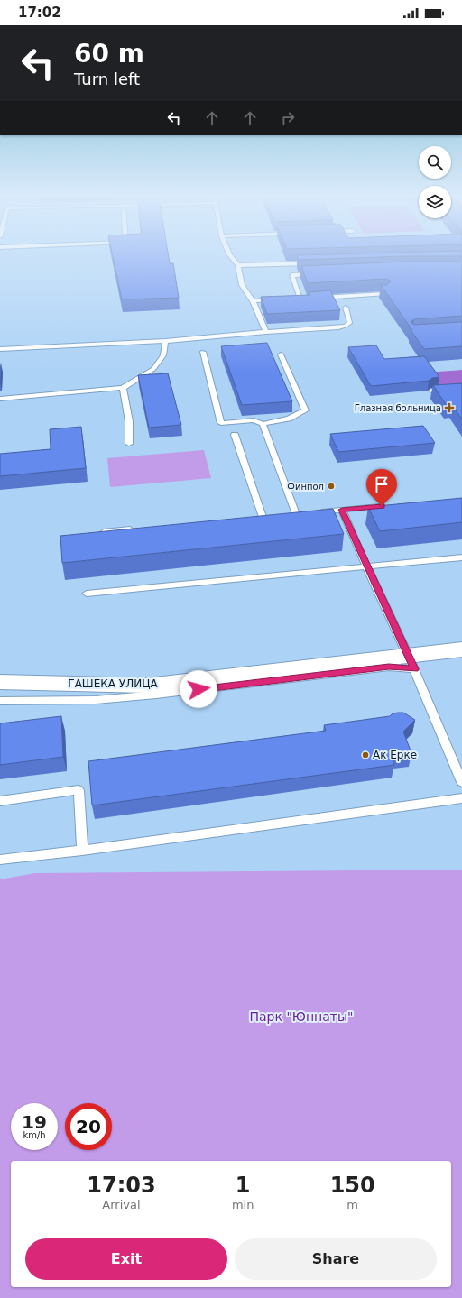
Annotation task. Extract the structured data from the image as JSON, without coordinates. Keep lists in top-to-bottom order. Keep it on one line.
{"streets":{"main road":["ГАШЕКА УЛИЦА"]},"parks":["Парк \"Юннаты\""],"places":{"health":["Глазная больница"],"other":["Финпол","Ак Ерке"]},"page":{"status":"17:02","turn":["60 m","Turn left"],"speed":"19 km/h","limit":"20","eta":["17:03","Arrival","1","min","150","m"],"buttons":["Exit","Share"]}}
